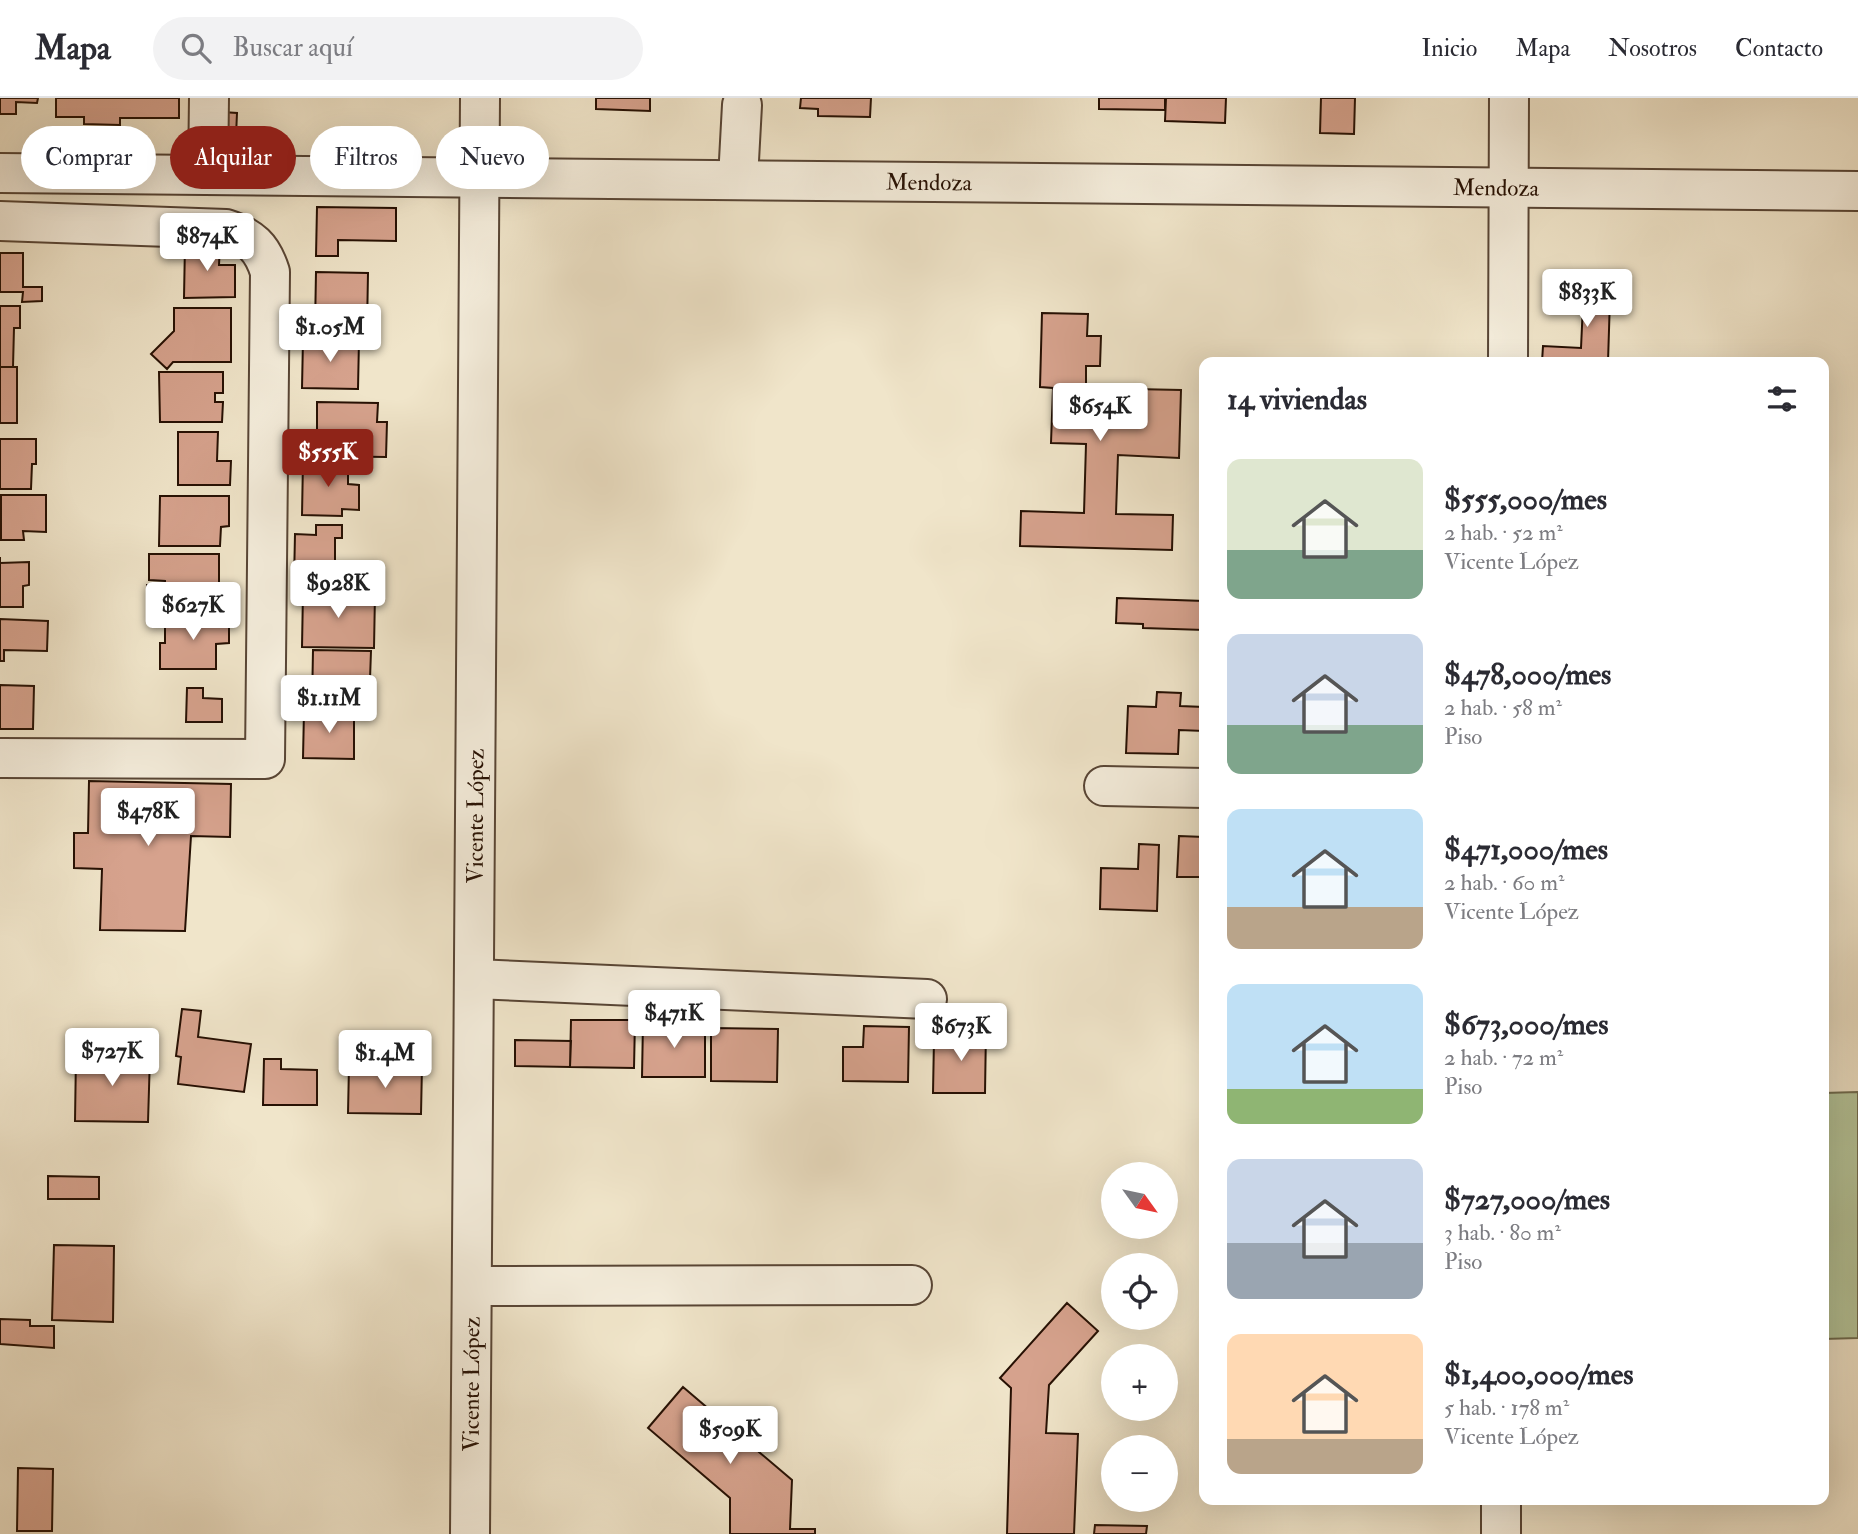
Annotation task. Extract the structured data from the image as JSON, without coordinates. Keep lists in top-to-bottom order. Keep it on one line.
{"streets":{"street":["Mendoza","Vicente López"]},"north":"bottom right","page":{"header":"Mapa","search":"Buscar aquí","nav":["Inicio","Mapa","Nosotros","Contacto"],"chip":["Comprar","Alquilar","Filtros","Nuevo"],"price":["$874K","$833K","$1.05M","$654K","$555K","$928K","$627K","$1.11M","$478K","$471K","$673K","$727K","$1.4M","$509K"],"heading":"14 viviendas","list":[{"name":"$555,000/mes","note":"2 hab. · 52 m² · Vicente López"},{"name":"$478,000/mes","note":"2 hab. · 58 m² · Piso"},{"name":"$471,000/mes","note":"2 hab. · 60 m² · Vicente López"},{"name":"$673,000/mes","note":"2 hab. · 72 m² · Piso"},{"name":"$727,000/mes","note":"3 hab. · 80 m² · Piso"},{"name":"$1,400,000/mes","note":"5 hab. · 178 m² · Vicente López"}],"map_buttons":["+","−"]}}
